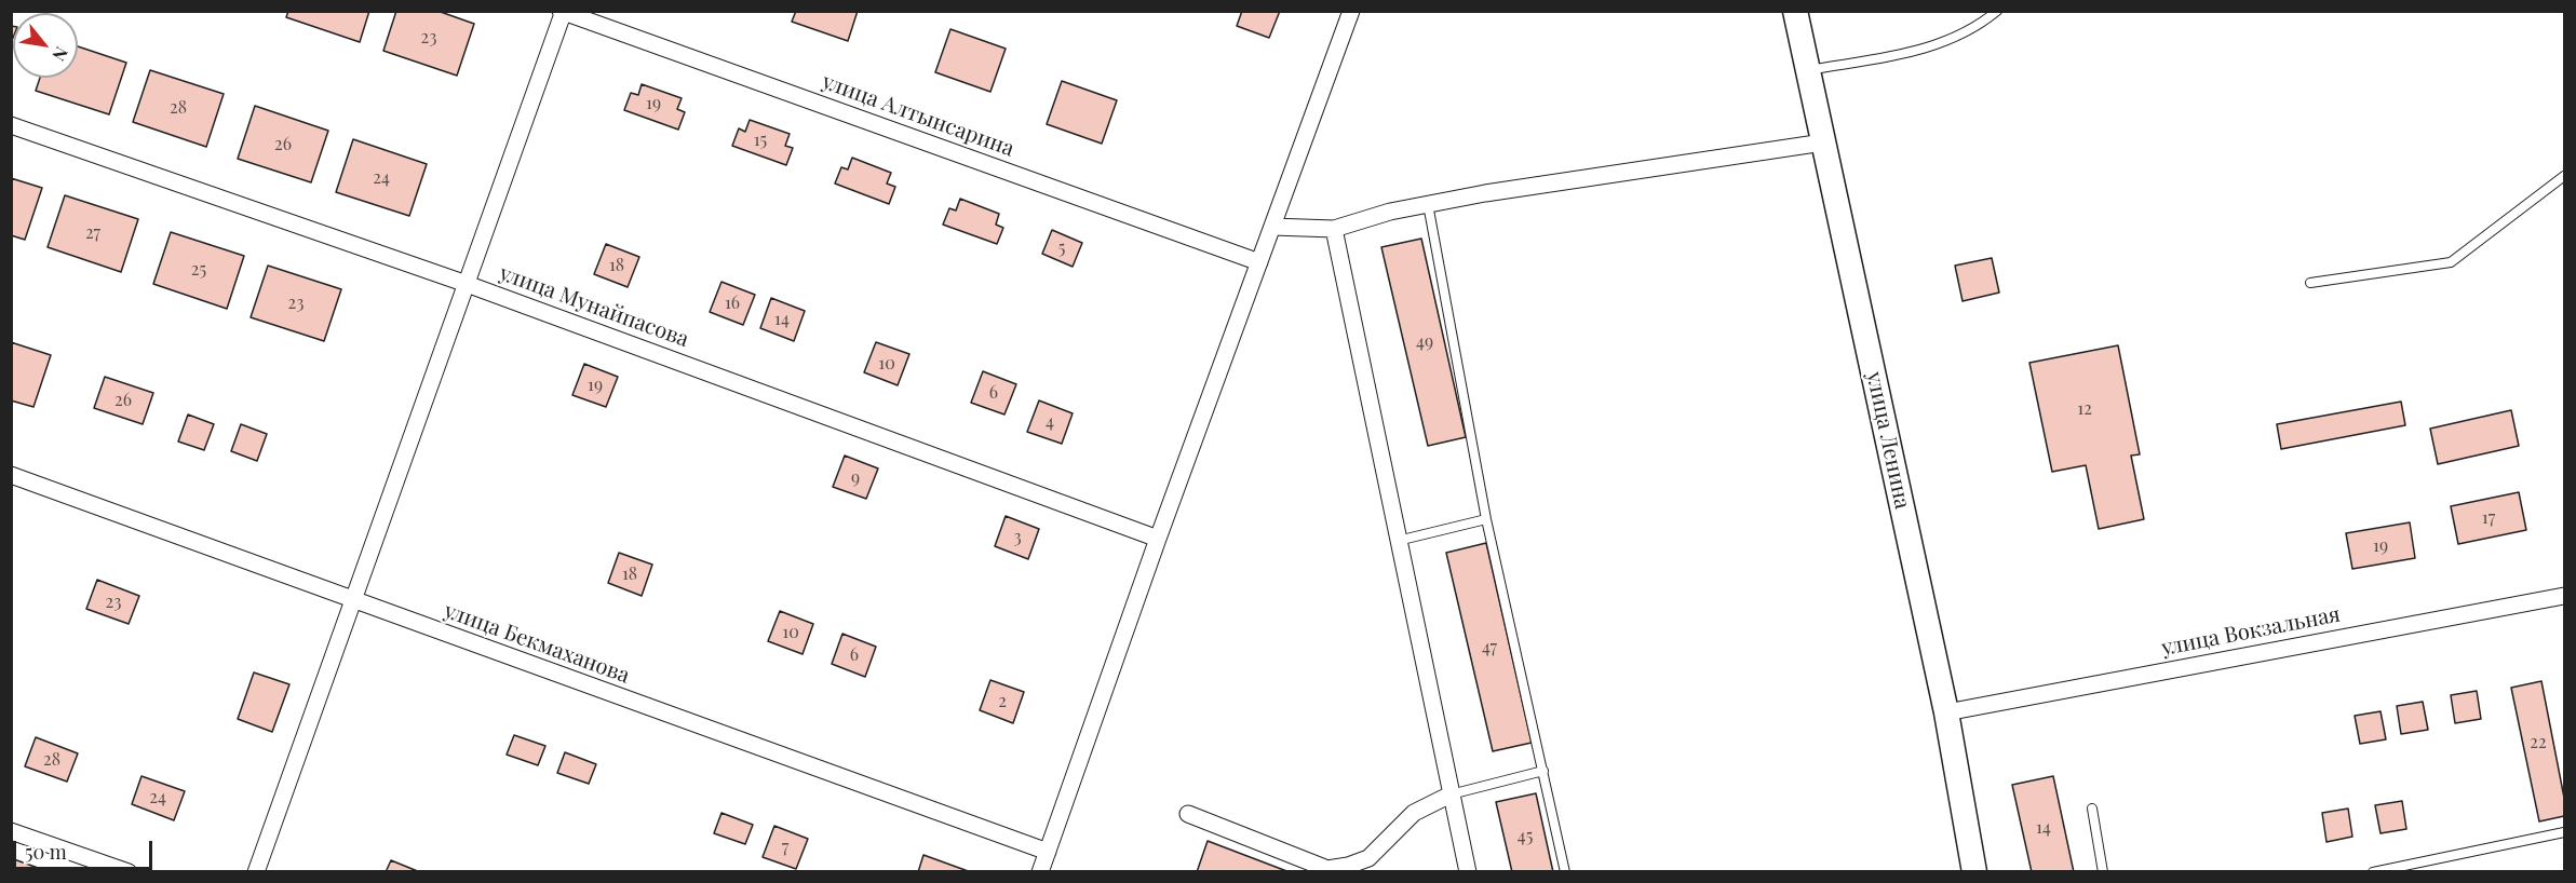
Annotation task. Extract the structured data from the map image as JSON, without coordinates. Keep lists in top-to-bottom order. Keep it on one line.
{"streets":{"street":["улица Алтынсарина","улица Мунайпасова","улица Ленина","улица Вокзальная","улица Бекмаханова"]},"crossings":[["улица Ленина","улица Вокзальная"]],"house_numbers":["23","19","28","15","26","24","27","5","18","25","23","16","14","49","10","19","6","26","12","4","9","17","3","19","18","23","10","47","6","2","22","28","24","14","45","7"],"scale_bar":"50 m","north":"bottom right"}
